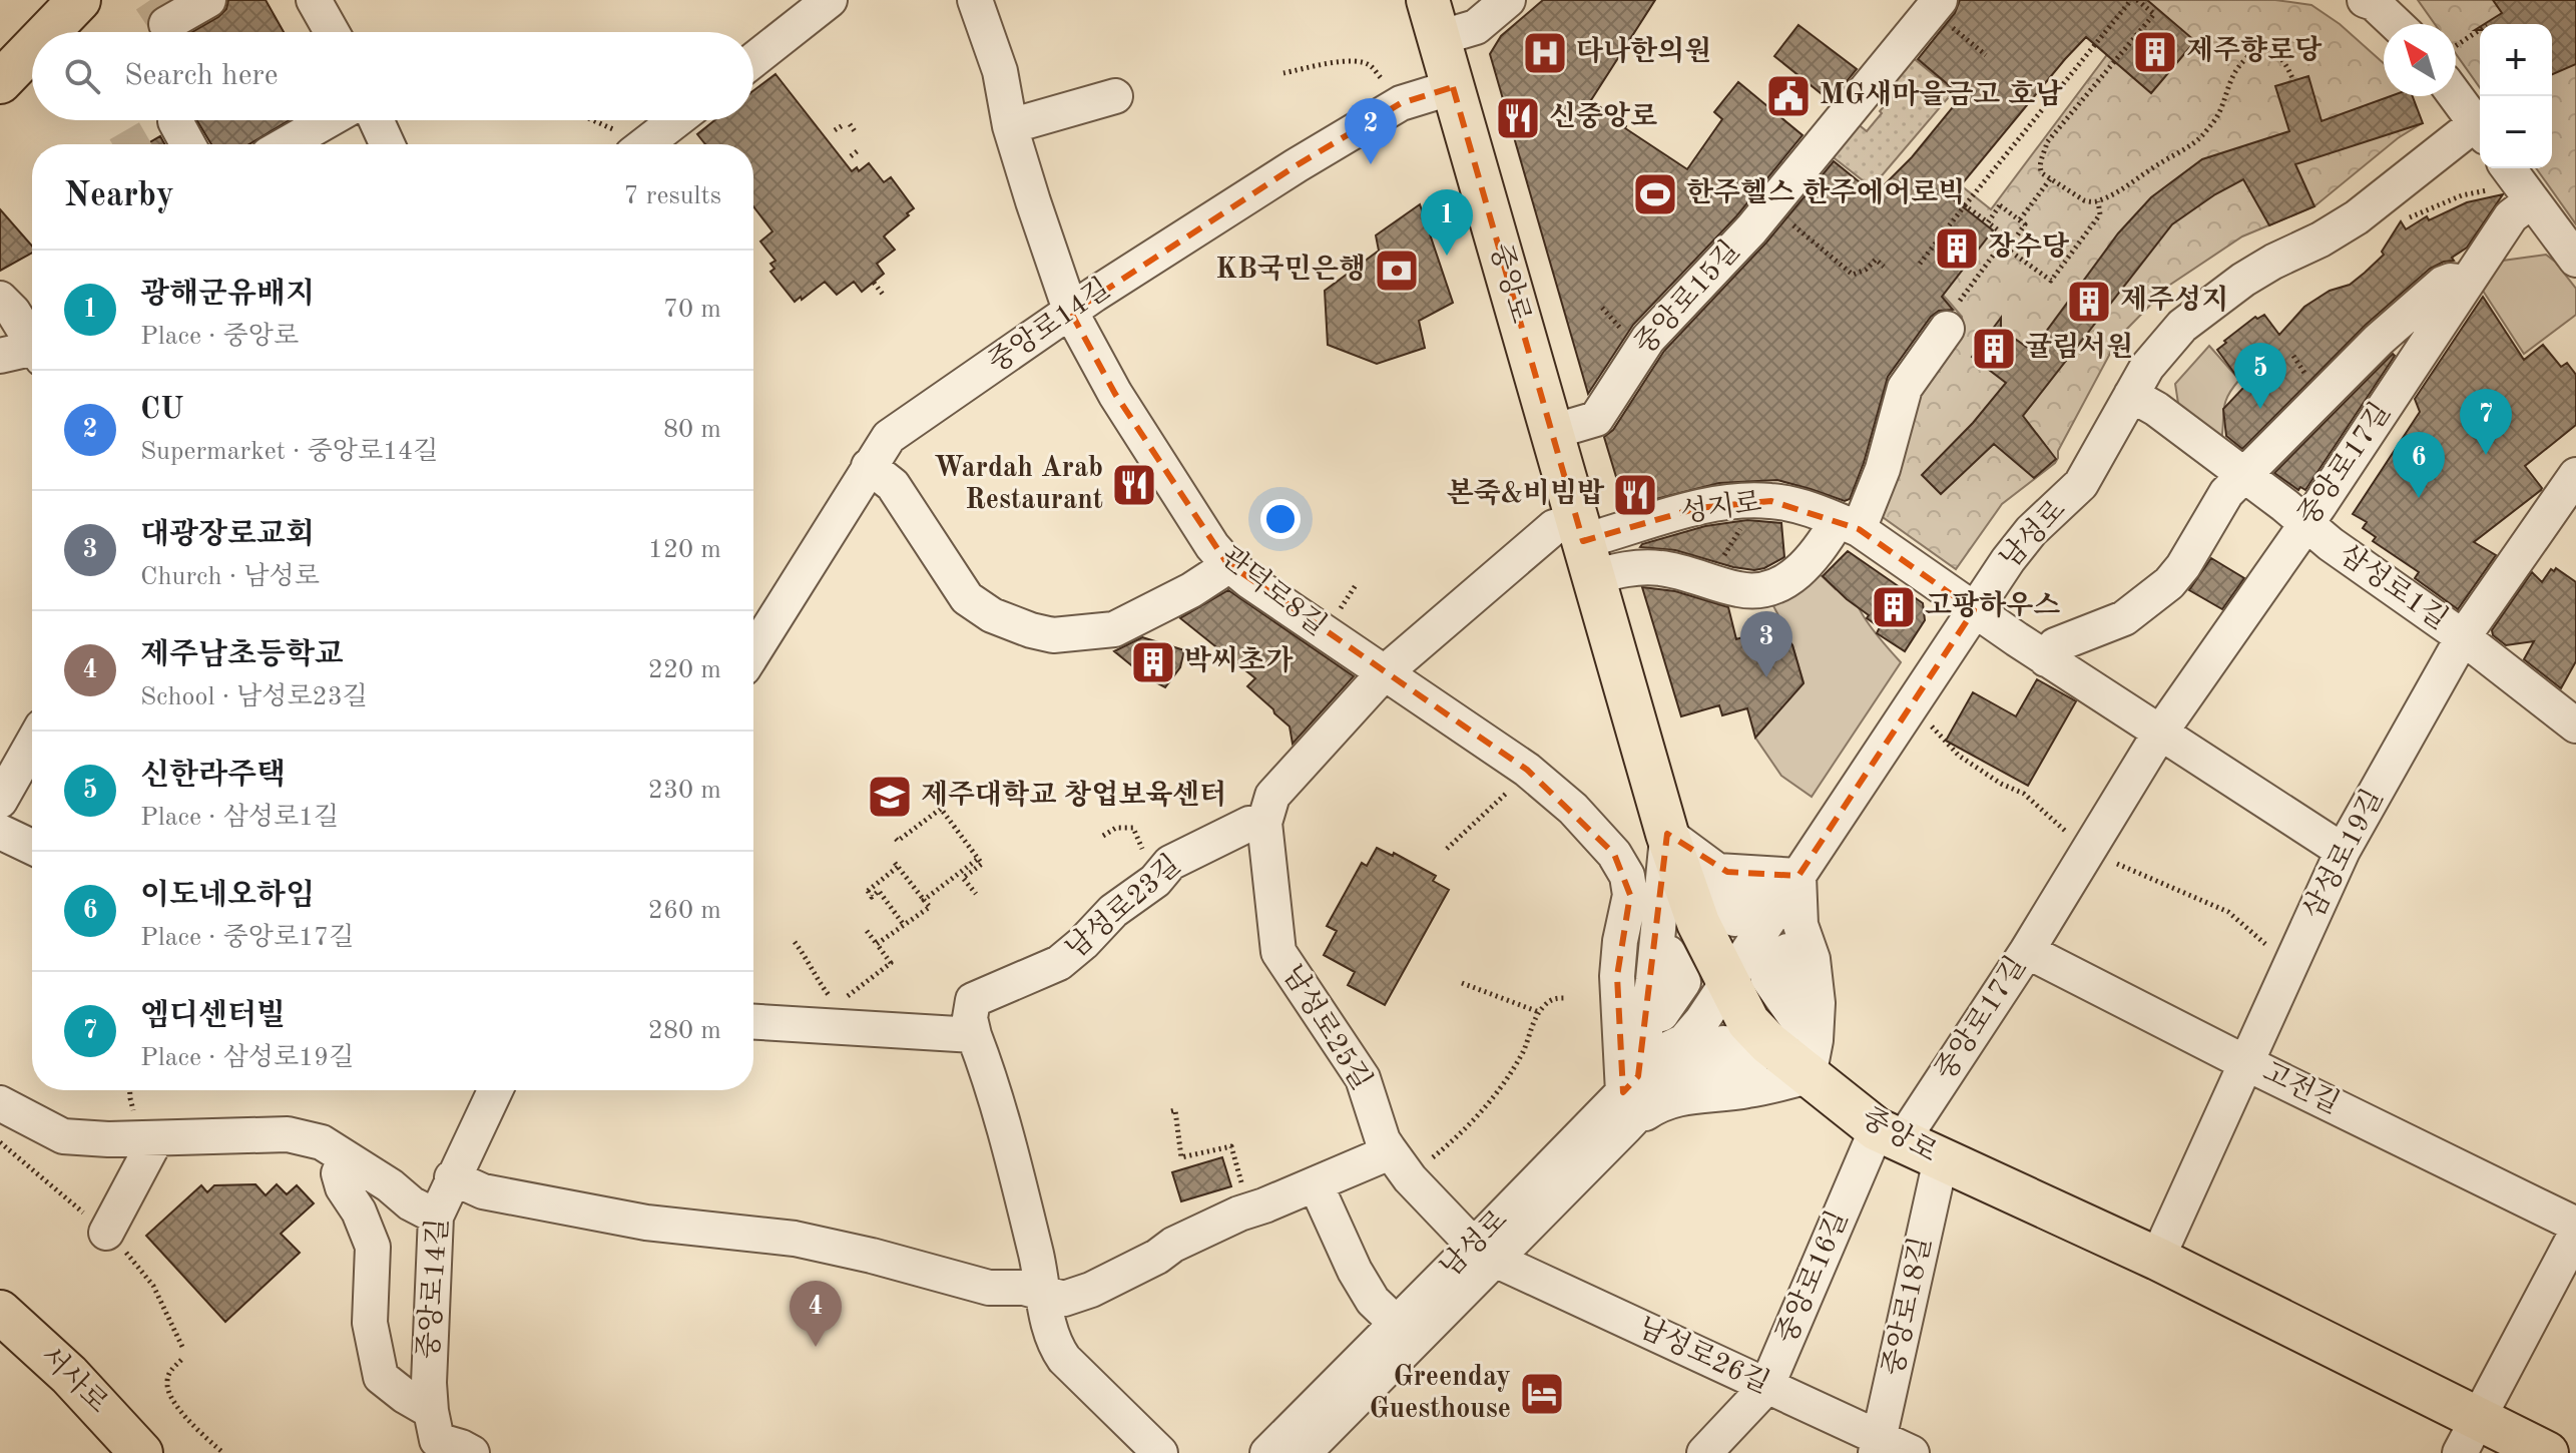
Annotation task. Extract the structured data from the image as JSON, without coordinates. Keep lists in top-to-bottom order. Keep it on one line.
{"streets":{"main road":["중앙로","서사로"],"street":["중앙로15길","중앙로14길","중앙로17길","성지로","남성로","삼성로1길","관덕로8길","삼성로19길","남성로23길","남성로25길","고전길","중앙로16길","중앙로18길","남성로26길"]},"crossings":[["중앙로","중앙로15길"],["중앙로","중앙로14길"],["중앙로","중앙로17길"],["중앙로","성지로"],["중앙로","남성로"],["중앙로","삼성로19길"],["중앙로","중앙로16길"],["중앙로","중앙로18길"],["중앙로14길","관덕로8길"],["중앙로17길","성지로"],["중앙로17길","삼성로1길"],["중앙로17길","고전길"],["중앙로17길","중앙로16길"],["성지로","남성로"],["남성로","삼성로1길"],["남성로","관덕로8길"],["남성로","남성로25길"],["남성로","남성로26길"],["삼성로1길","삼성로19길"],["삼성로19길","고전길"],["남성로23길","남성로25길"],["남성로25길","남성로26길"],["중앙로16길","남성로26길"],["중앙로18길","남성로26길"]],"places":{"building":["제주향로당","장수당","제주성지","귤림서원","고팡하우스","박씨초가"],"hospital":["다나한의원"],"public building":["MG새마을금고 호남"],"restaurant":["신중앙로","Wardah Arab Restaurant","본죽&비빔밥"],"sports":["한주헬스 한주에어로빅"],"bank":["KB국민은행"],"school or university":["제주대학교 창업보육센터"],"hotel":["Greenday Guesthouse"]},"north":"top left","page":{"map_buttons":["+","−"],"search":"Search here","pins":["2","1","5","7","6","3","4"],"heading":["Nearby","7 results"],"list":[{"mark":"1","name":"광해군유배지","note":"Place · 중앙로","value":"70 m"},{"mark":"2","name":"CU","note":"Supermarket · 중앙로14길","value":"80 m"},{"mark":"3","name":"대광장로교회","note":"Church · 남성로","value":"120 m"},{"mark":"4","name":"제주남초등학교","note":"School · 남성로23길","value":"220 m"},{"mark":"5","name":"신한라주택","note":"Place · 삼성로1길","value":"230 m"},{"mark":"6","name":"이도네오하임","note":"Place · 중앙로17길","value":"260 m"},{"mark":"7","name":"엠디센터빌","note":"Place · 삼성로19길","value":"280 m"}]}}
